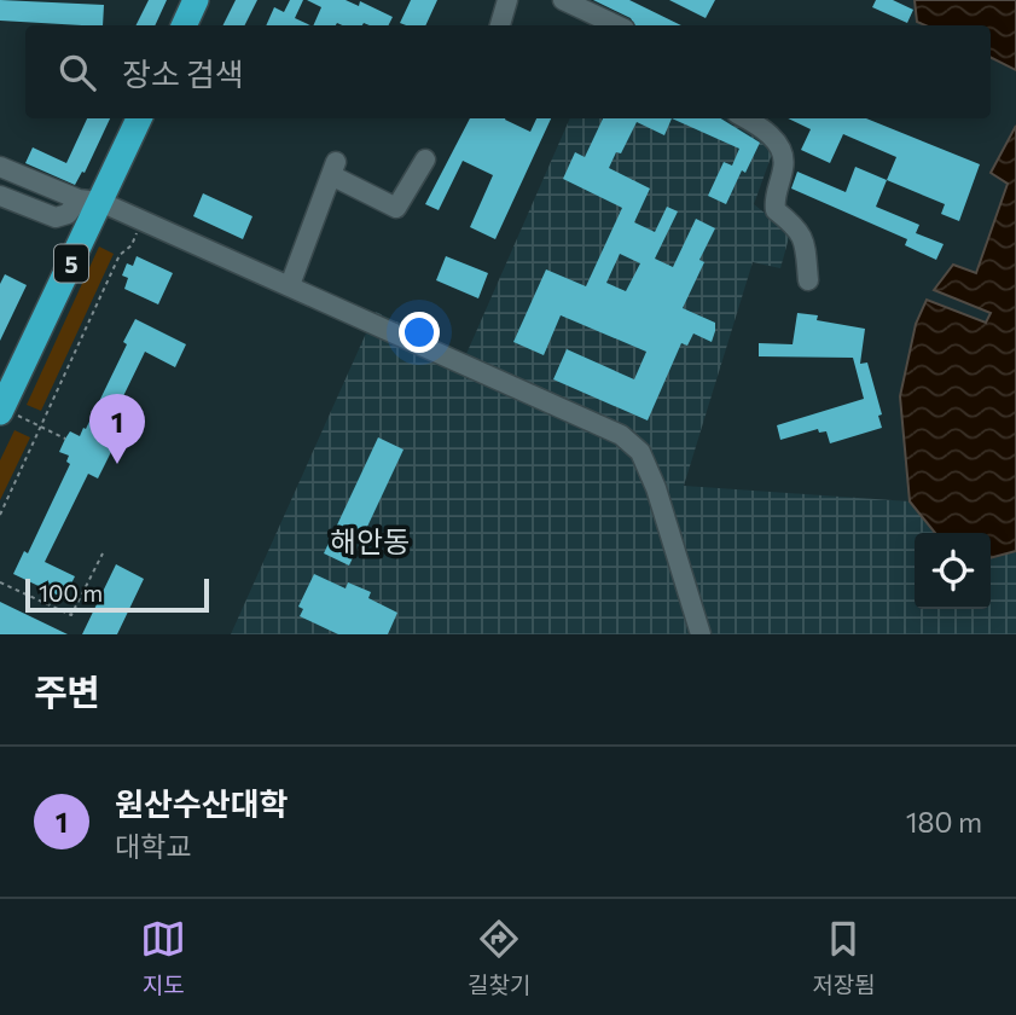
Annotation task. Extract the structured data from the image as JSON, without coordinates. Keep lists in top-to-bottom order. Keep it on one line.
{"streets":{"highway":["5"]},"districts":["해안동"],"scale_bar":"100 m","page":{"search":"장소 검색","pins":"1","scale":"100 m","heading":"주변","list":[{"mark":"1","name":"원산수산대학","note":"대학교","value":"180 m"}],"nav":["지도","길찾기","저장됨"]}}
